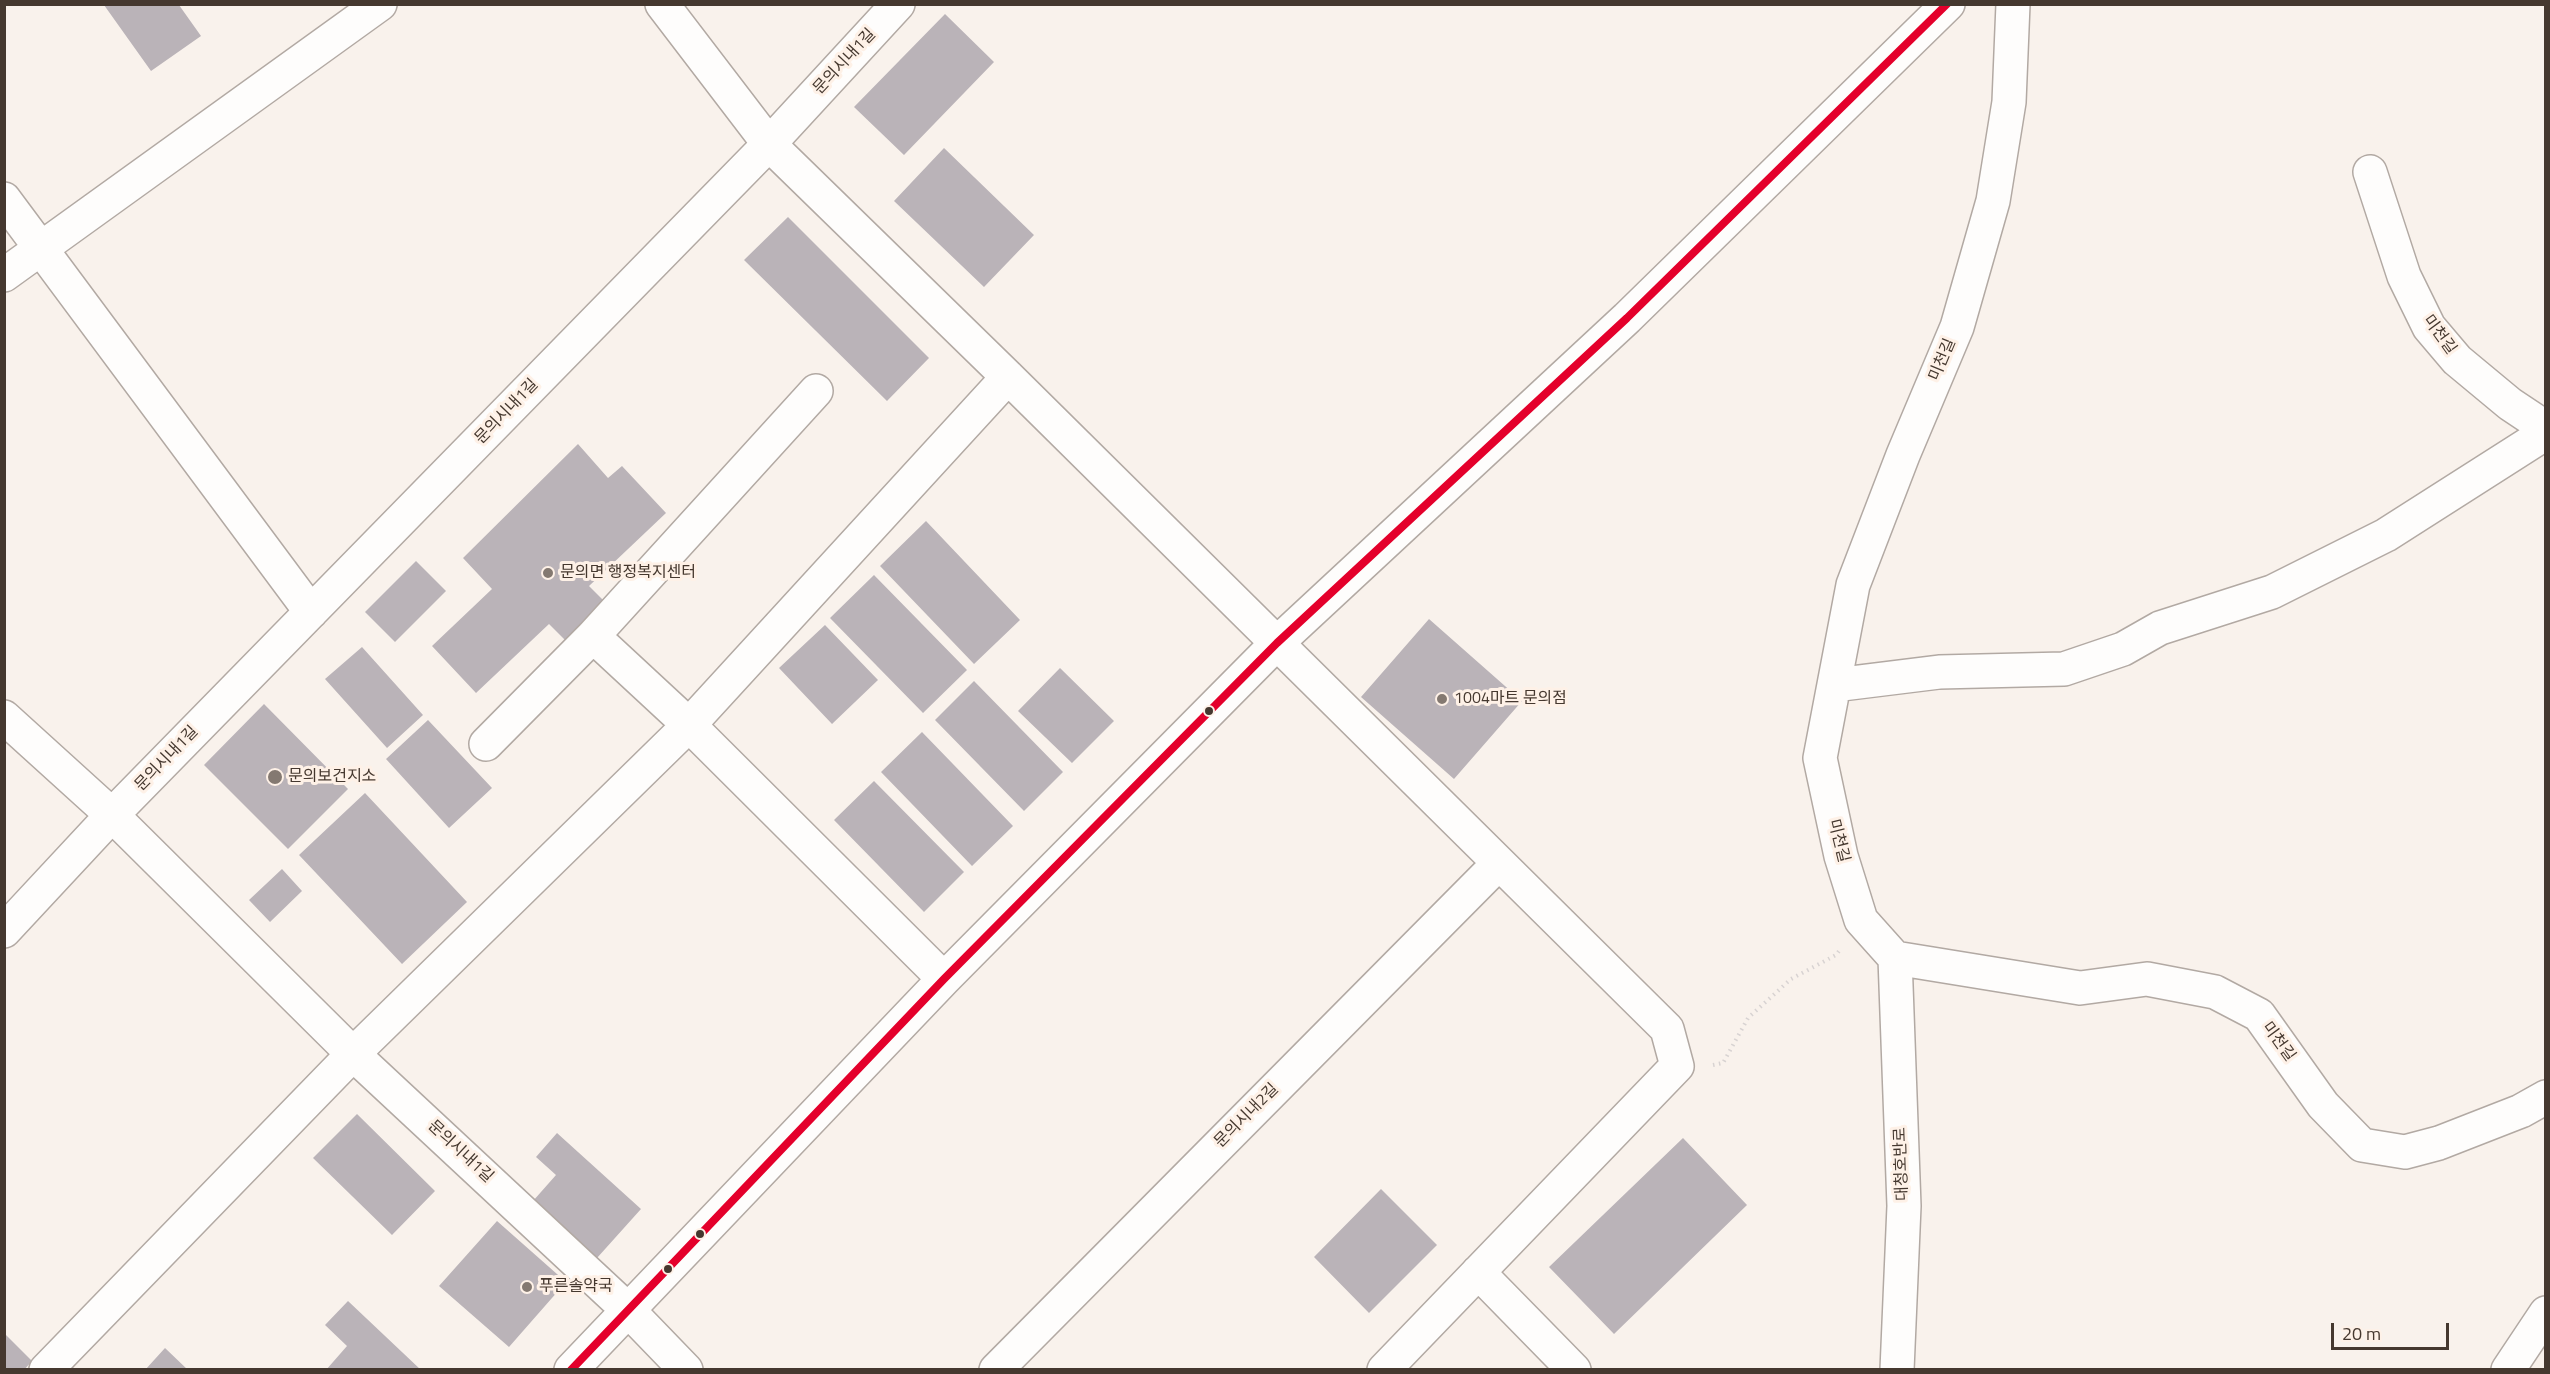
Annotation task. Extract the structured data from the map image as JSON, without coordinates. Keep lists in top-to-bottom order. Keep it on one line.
{"streets":{"street":["문의시내1길","미천길","문의시내2길","대청호반로"]},"crossings":[["미천길","대청호반로"]],"places":["문의면 행정복지센터","1004마트 문의점","문의보건지소","푸른솔약국"],"scale_bar":"20 m"}
